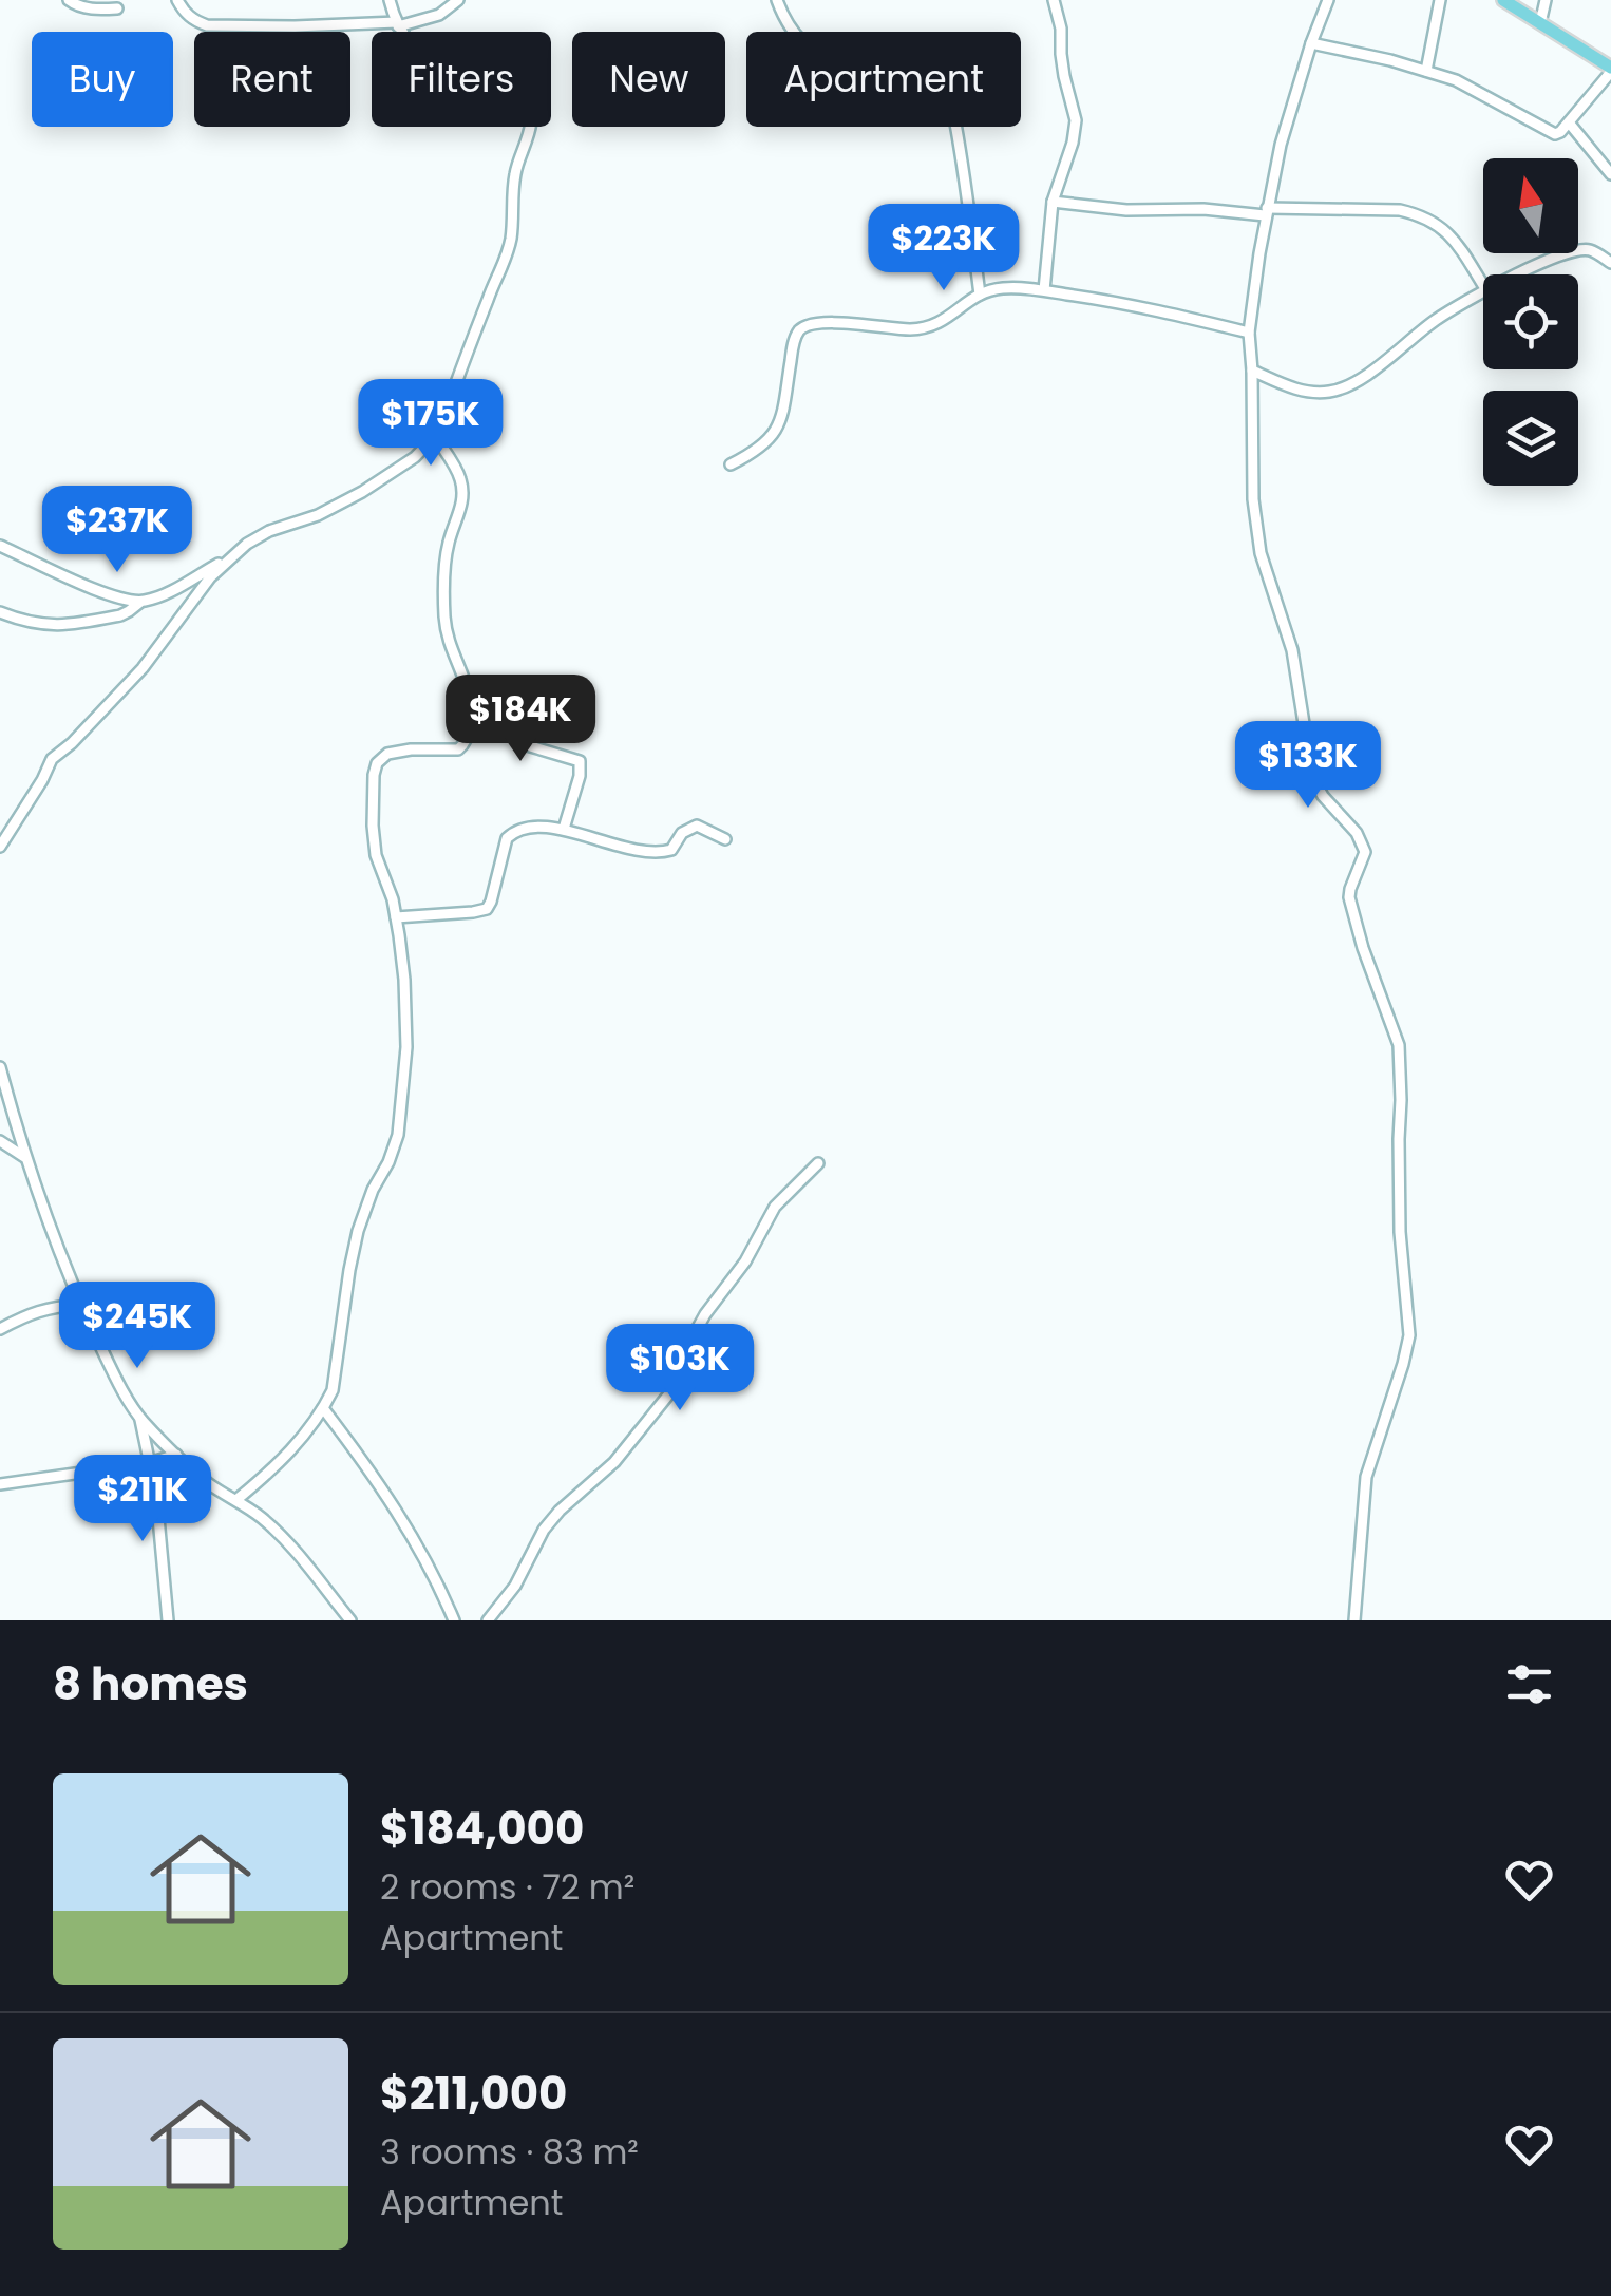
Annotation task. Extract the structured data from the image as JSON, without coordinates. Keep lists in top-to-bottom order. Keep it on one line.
{"north":"top","page":{"chip":["Buy","Rent","Filters","New","Apartment"],"price":["$223K","$175K","$237K","$184K","$133K","$245K","$103K","$211K"],"heading":"8 homes","list":[{"name":"$184,000","note":"2 rooms · 72 m² · Apartment"},{"name":"$211,000","note":"3 rooms · 83 m² · Apartment"}]}}
